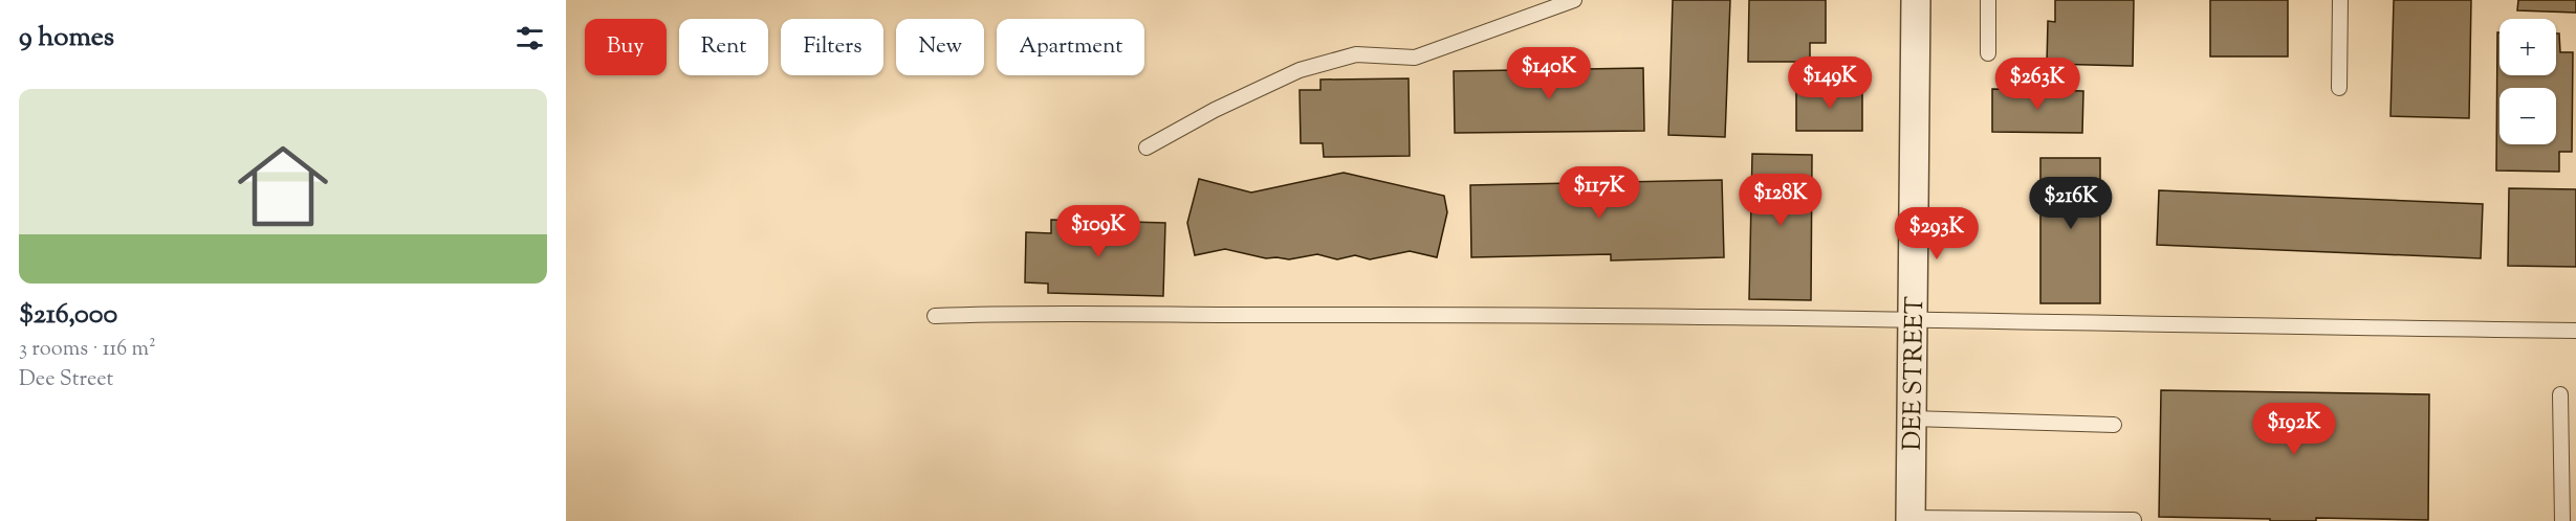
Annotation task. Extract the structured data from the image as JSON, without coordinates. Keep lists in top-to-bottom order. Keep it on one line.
{"streets":{"street":["DEE STREET"]},"page":{"heading":"9 homes","map_buttons":["+","−"],"chip":["Buy","Rent","Filters","New","Apartment"],"price":["$140K","$149K","$263K","$117K","$128K","$216K","$109K","$293K","$192K"],"list":[{"name":"$216,000","note":"3 rooms · 116 m² · Dee Street"}]}}
